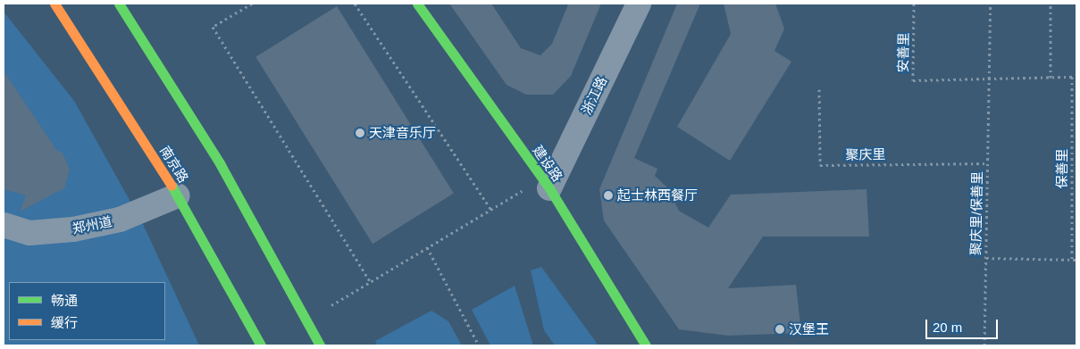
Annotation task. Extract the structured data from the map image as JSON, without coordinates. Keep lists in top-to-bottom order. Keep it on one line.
{"streets":{"main road":["建设路","南京路"],"street":["浙江路","郑州道"],"path":["安善里","聚庆里","保善里","聚庆里/保善里"]},"crossings":[["安善里","保善里"],["安善里","聚庆里/保善里"],["浙江路","建设路"],["聚庆里","聚庆里/保善里"],["南京路","郑州道"]],"places":["天津音乐厅","起士林西餐厅","汉堡王"],"legend":["畅通","缓行"],"scale_bar":"20 m"}
